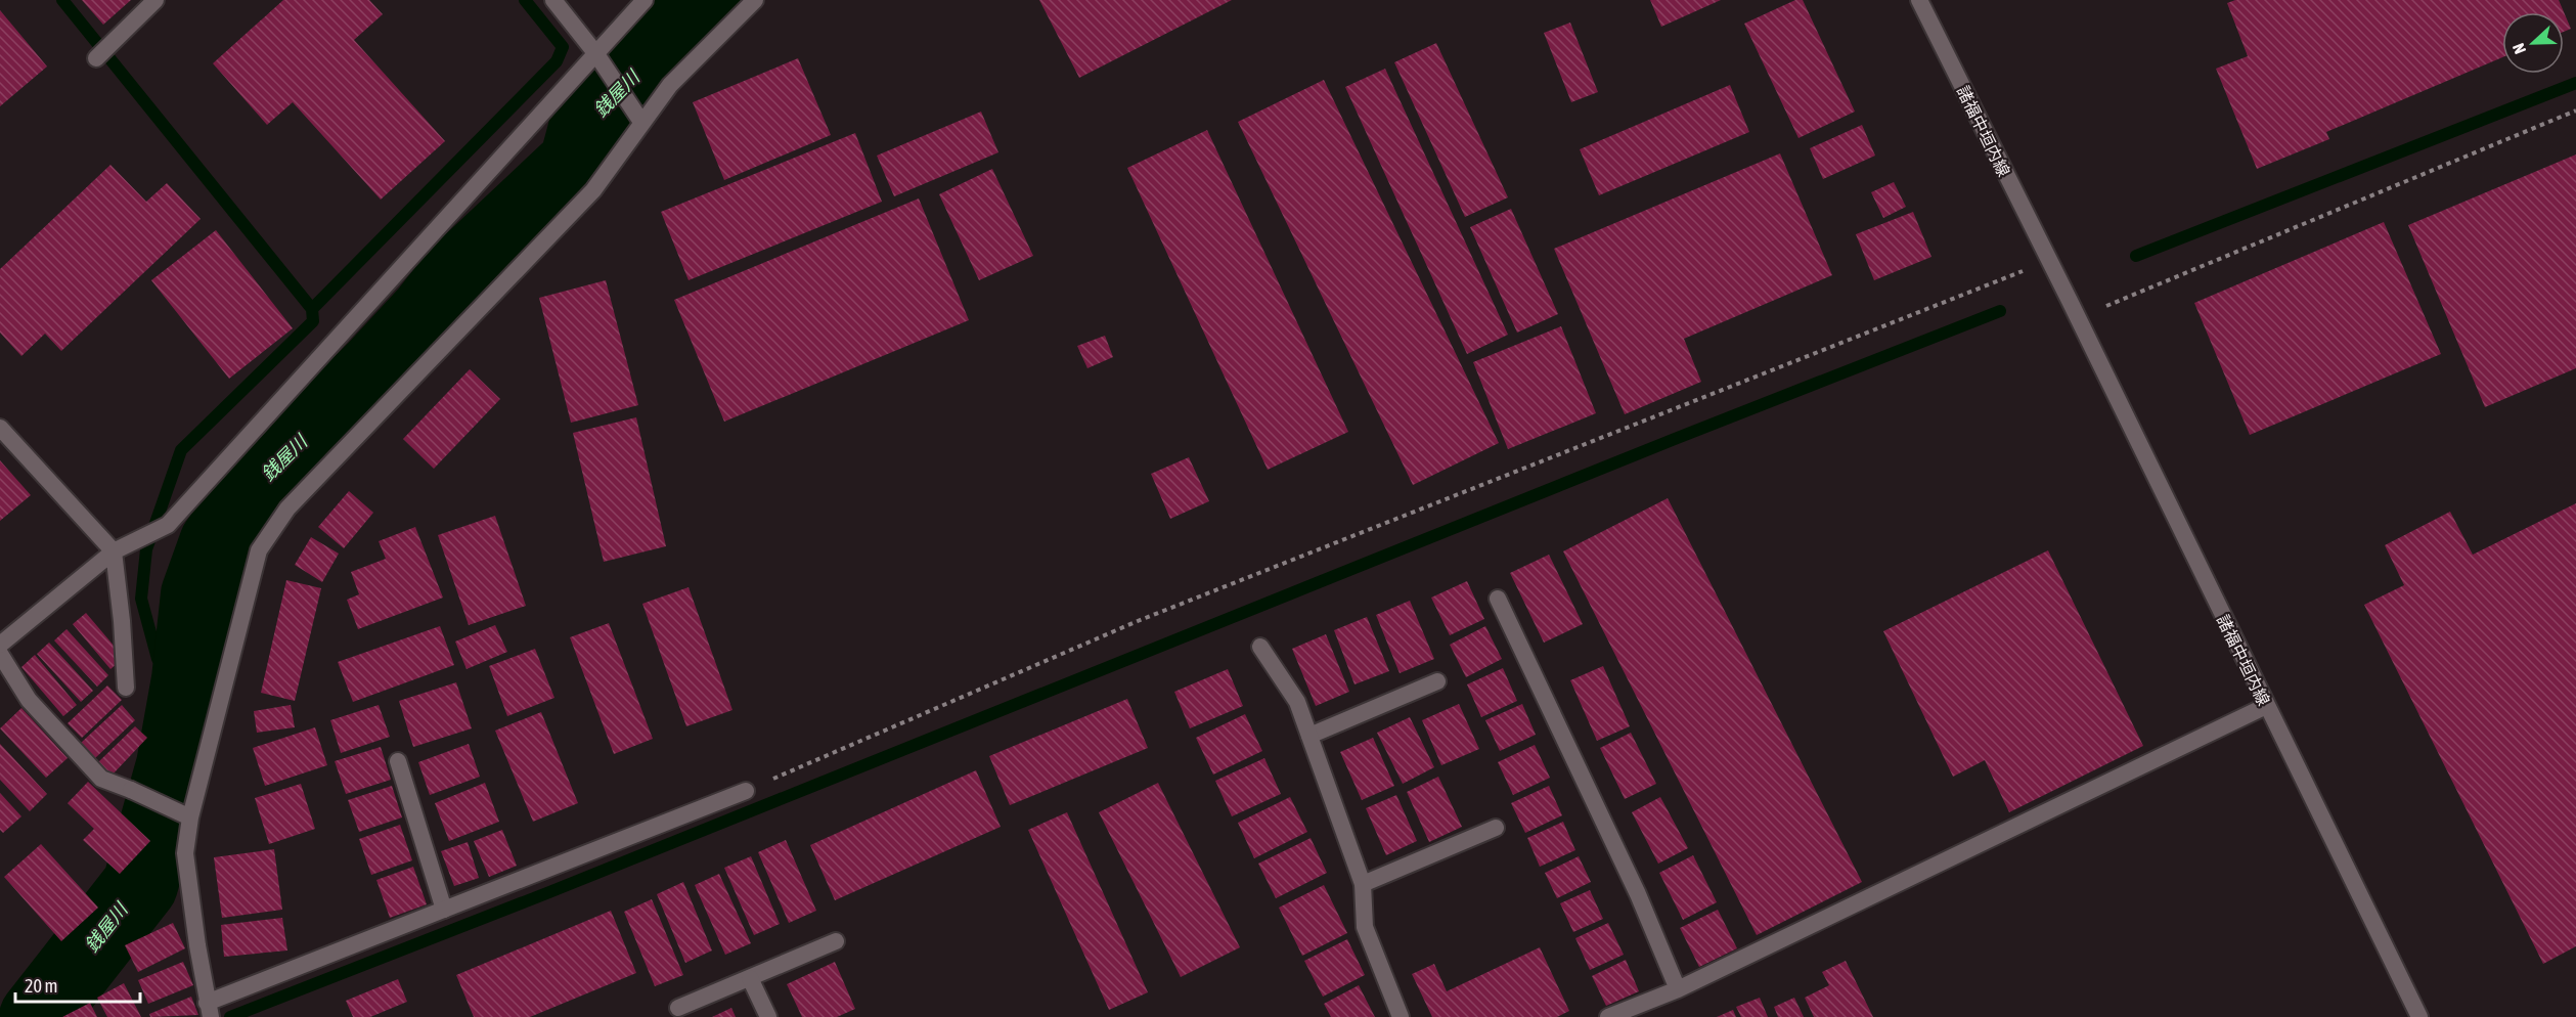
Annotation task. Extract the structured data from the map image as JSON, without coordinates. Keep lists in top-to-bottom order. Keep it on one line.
{"streets":{"street":["諸福中垣内線"]},"water":["銭屋川"],"scale_bar":"20 m","north":"left"}
